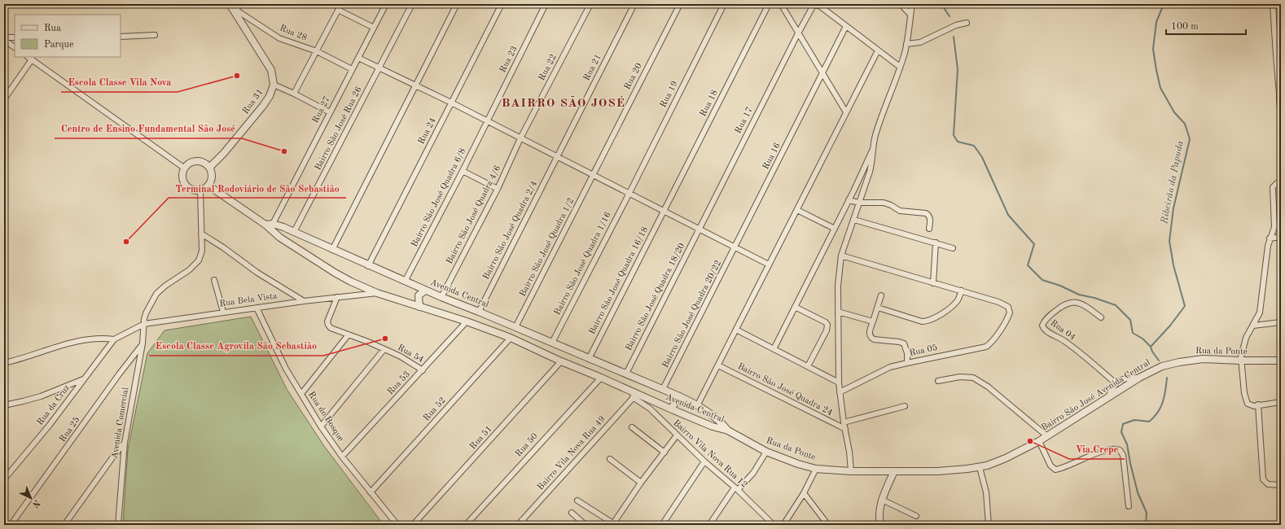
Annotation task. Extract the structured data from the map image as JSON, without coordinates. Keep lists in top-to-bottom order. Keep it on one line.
{"streets":{"street":["Rua 28","Rua 23","Rua 22","Rua 21","Rua 20","Rua 19","Rua 31","Rua 18","Rua 27","Rua 17","Bairro São José Rua 26","Rua 24","Rua 16","Bairro São José Quadra 6/8","Bairro São José Quadra 4/6","Bairro São José Quadra 2/4","Bairro São José Quadra 1/2","Bairro São José Quadra 1/16","Bairro São José Quadra 16/18","Avenida Central","Bairro São José Quadra 18/20","Rua Bela Vista","Bairro São José Quadra 20/22","Rua 04","Rua 05","Rua da Ponte","Rua 54","Rua 53","Bairro São José Quadra 24","Bairro São José Avenida Central","Rua da Cruz","Rua 52","Rua do Bosque","Avenida Comercial","Rua 25","Rua 51","Rua 50","Bairro Vila Nova Rua 49","Bairro Vila Nova Rua 12"]},"crossings":[["Rua 28","Rua 31"],["Rua 28","Rua 27"],["Rua 23","Bairro São José Quadra 6/8"],["Rua 22","Bairro São José Quadra 4/6"],["Rua 21","Bairro São José Quadra 2/4"],["Rua 20","Bairro São José Quadra 1/2"],["Rua 19","Bairro São José Quadra 1/16"],["Rua 31","Avenida Central"],["Rua 31","Avenida Comercial"],["Rua 18","Bairro São José Quadra 16/18"],["Rua 27","Avenida Central"],["Rua 17","Rua 16"],["Rua 17","Bairro São José Quadra 18/20"],["Bairro São José Rua 26","Avenida Central"],["Rua 24","Avenida Central"],["Rua 16","Bairro São José Quadra 20/22"],["Bairro São José Quadra 6/8","Avenida Central"],["Bairro São José Quadra 4/6","Avenida Central"],["Bairro São José Quadra 2/4","Avenida Central"],["Bairro São José Quadra 1/2","Avenida Central"],["Bairro São José Quadra 1/16","Avenida Central"],["Bairro São José Quadra 16/18","Avenida Central"],["Avenida Central","Bairro São José Quadra 18/20"],["Avenida Central","Bairro São José Quadra 20/22"],["Avenida Central","Rua da Ponte"],["Avenida Central","Rua 53"],["Avenida Central","Rua 52"],["Avenida Central","Avenida Comercial"],["Avenida Central","Rua 51"],["Avenida Central","Rua 50"],["Avenida Central","Bairro Vila Nova Rua 49"],["Avenida Central","Bairro Vila Nova Rua 12"],["Rua Bela Vista","Rua 54"],["Rua Bela Vista","Rua da Cruz"],["Rua Bela Vista","Rua do Bosque"],["Rua Bela Vista","Avenida Comercial"],["Rua da Ponte","Bairro São José Avenida Central"],["Rua 54","Rua 53"],["Rua 53","Rua do Bosque"],["Rua 52","Rua do Bosque"],["Avenida Comercial","Rua 25"],["Bairro Vila Nova Rua 49","Bairro Vila Nova Rua 12"]],"districts":["BAIRRO SÃO JOSÉ"],"water":["Ribeirão da Papuda"],"places":["Escola Classe Vila Nova","Centro de Ensino Fundamental São José","Terminal Rodoviário de São Sebastião","Escola Classe Agrovila São Sebastião","Via Crepe"],"legend":["Rua","Parque"],"scale_bar":"100 m","north":"bottom right"}
